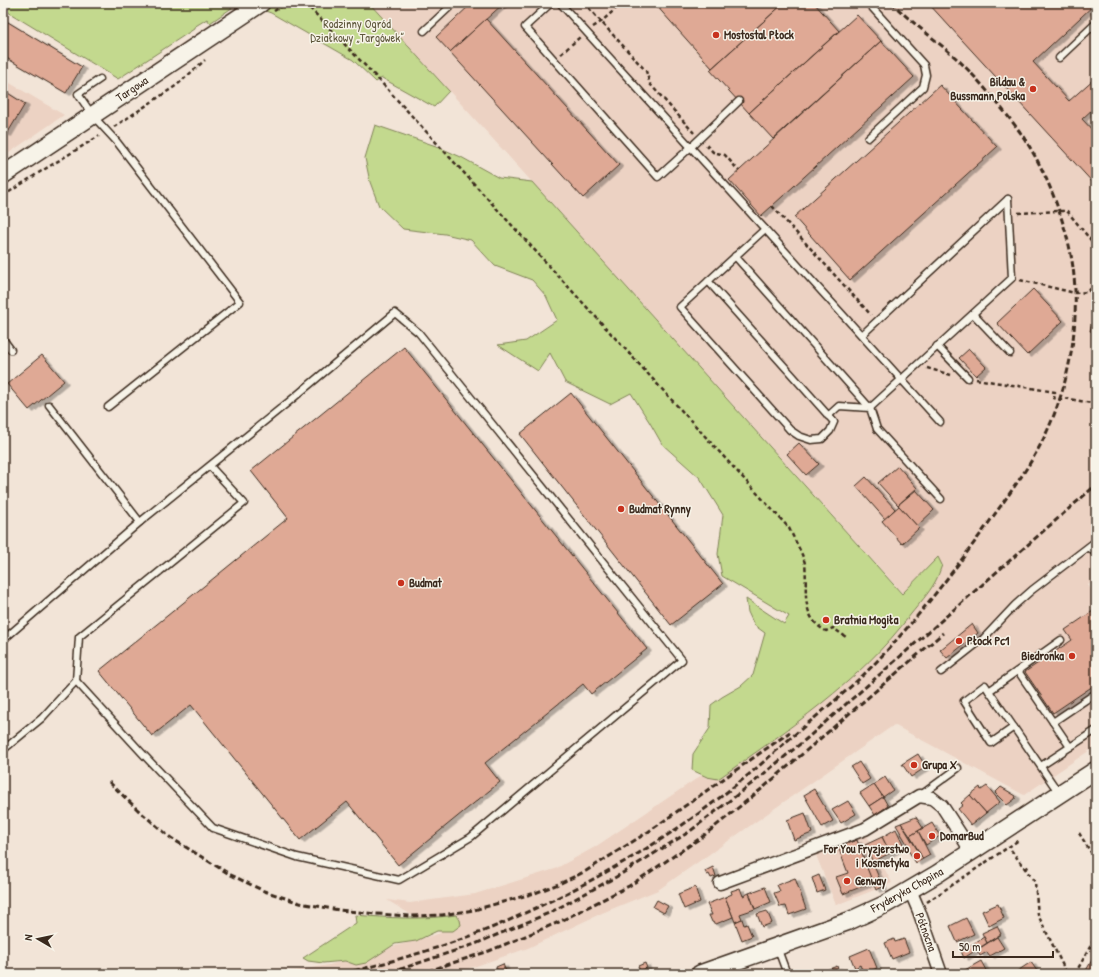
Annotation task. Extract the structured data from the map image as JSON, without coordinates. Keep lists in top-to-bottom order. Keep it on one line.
{"streets":{"street":["Targowa","Fryderyka Chopina","Północna"]},"crossings":[["Fryderyka Chopina","Północna"]],"parks":["Rodzinny Ogród Działkowy „Targówek”"],"places":["Mostostal Płock","Bildau & Bussmann Polska","Budmat Rynny","Budmat","Bratnia Mogiła","Płock Pc1","Biedronka","Grupa X","DomarBud","For You Fryzjerstwo i Kosmetyka","Genway"],"scale_bar":"50 m","north":"left"}
